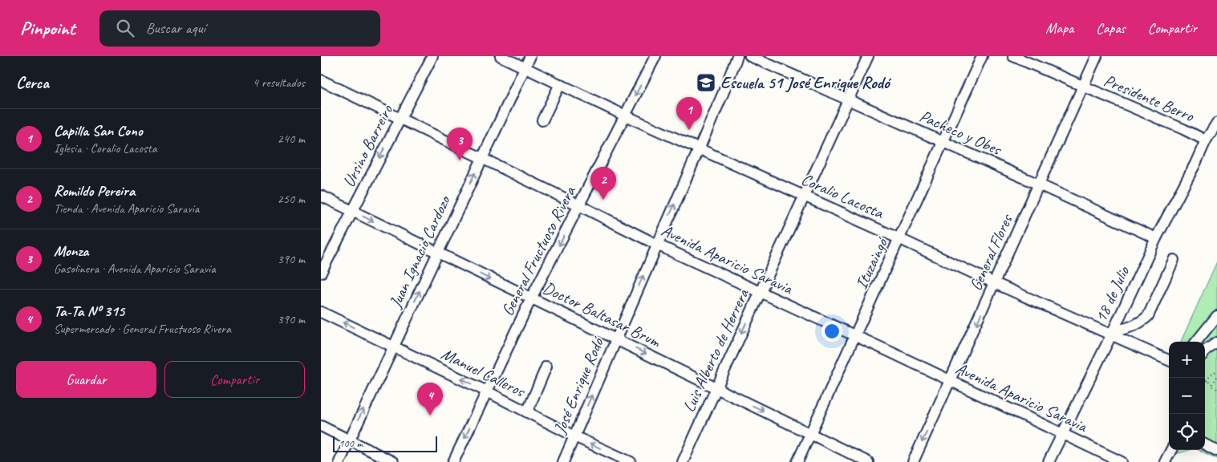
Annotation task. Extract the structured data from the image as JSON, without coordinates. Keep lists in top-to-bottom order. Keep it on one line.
{"streets":{"street":["Presidente Berro","Pacheco y Obes","Ursino Barreiro","Coralio Lacosta","General Fructuoso Rivera","Juan Ignacio Cardozo","General Flores","Avenida Aparicio Saravia","Ituzaingó","18 de Julio","Doctor Baltasar Brum","Luis Alberto de Herrera","Manuel Calleros","José Enrique Rodó"]},"crossings":[["Presidente Berro","General Flores"],["Presidente Berro","18 de Julio"],["Pacheco y Obes","General Flores"],["Pacheco y Obes","Ituzaingó"],["Pacheco y Obes","18 de Julio"],["Pacheco y Obes","Luis Alberto de Herrera"],["Ursino Barreiro","Avenida Aparicio Saravia"],["Ursino Barreiro","Doctor Baltasar Brum"],["Coralio Lacosta","General Fructuoso Rivera"],["Coralio Lacosta","Juan Ignacio Cardozo"],["Coralio Lacosta","General Flores"],["Coralio Lacosta","Ituzaingó"],["Coralio Lacosta","18 de Julio"],["Coralio Lacosta","Luis Alberto de Herrera"],["Coralio Lacosta","José Enrique Rodó"],["General Fructuoso Rivera","Avenida Aparicio Saravia"],["General Fructuoso Rivera","Doctor Baltasar Brum"],["General Fructuoso Rivera","Manuel Calleros"],["Juan Ignacio Cardozo","Avenida Aparicio Saravia"],["Juan Ignacio Cardozo","Doctor Baltasar Brum"],["Juan Ignacio Cardozo","Manuel Calleros"],["General Flores","Avenida Aparicio Saravia"],["Avenida Aparicio Saravia","Ituzaingó"],["Avenida Aparicio Saravia","18 de Julio"],["Avenida Aparicio Saravia","Luis Alberto de Herrera"],["Avenida Aparicio Saravia","José Enrique Rodó"],["Ituzaingó","Doctor Baltasar Brum"],["Doctor Baltasar Brum","Luis Alberto de Herrera"],["Doctor Baltasar Brum","José Enrique Rodó"],["Manuel Calleros","José Enrique Rodó"]],"one_way":["Ursino Barreiro","General Fructuoso Rivera","Juan Ignacio Cardozo","General Flores","Doctor Baltasar Brum","Manuel Calleros","José Enrique Rodó"],"places":{"school or university":["Escuela 51 José Enrique Rodó"]},"scale_bar":"100 m","page":{"header":"Pinpoint","search":"Buscar aquí","nav":["Mapa","Capas","Compartir"],"heading":["Cerca","4 resultados"],"pins":["1","3","2","4"],"list":[{"mark":"1","name":"Capilla San Cono","note":"Iglesia · Coralio Lacosta","value":"240 m"},{"mark":"2","name":"Romildo Pereira","note":"Tienda · Avenida Aparicio Saravia","value":"250 m"},{"mark":"3","name":"Monza","note":"Gasolinera · Avenida Aparicio Saravia","value":"390 m"},{"mark":"4","name":"Ta-Ta Nº 315","note":"Supermercado · General Fructuoso Rivera","value":"390 m"}],"map_buttons":["+","−"],"buttons":["Guardar","Compartir"],"scale":"100 m"}}
